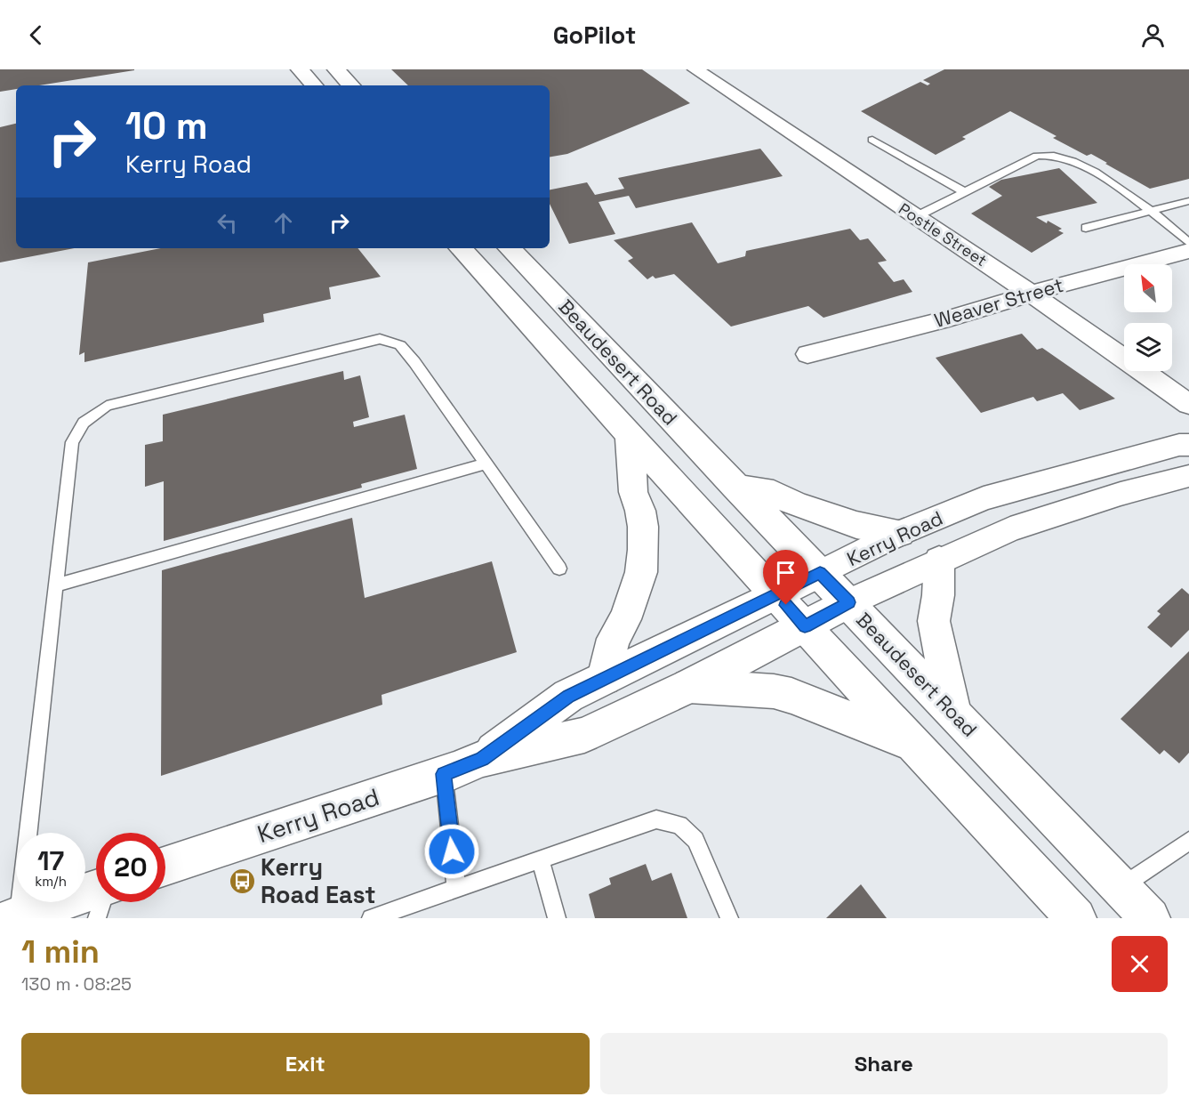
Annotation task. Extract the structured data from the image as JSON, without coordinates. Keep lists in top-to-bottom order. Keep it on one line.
{"streets":{"main road":["Beaudesert Road","Kerry Road"],"street":["Postle Street","Weaver Street"]},"crossings":[["Postle Street","Weaver Street"],["Beaudesert Road","Kerry Road"]],"places":{"bus stop":["Kerry Road East"]},"north":"top left","page":{"header":"GoPilot","turn":["10 m","Kerry Road"],"speed":"17 km/h","limit":"20","heading":["1 min","130 m · 08:25"],"buttons":["Exit","Share"]}}
